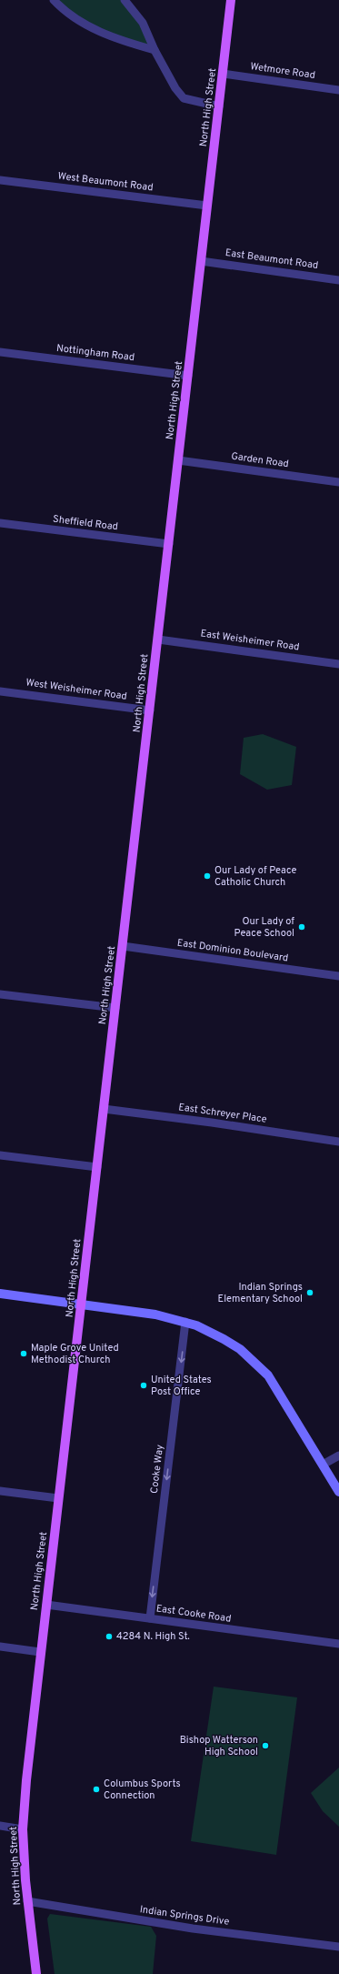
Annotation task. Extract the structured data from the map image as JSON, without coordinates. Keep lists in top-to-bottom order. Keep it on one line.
{"streets":{"main road":["North High Street"],"street":["Wetmore Road","West Beaumont Road","East Beaumont Road","Nottingham Road","Garden Road","Sheffield Road","East Weisheimer Road","West Weisheimer Road","East Dominion Boulevard","East Schreyer Place","Cooke Way","East Cooke Road","Indian Springs Drive"]},"crossings":[["Wetmore Road","North High Street"],["North High Street","West Beaumont Road"],["North High Street","East Beaumont Road"],["North High Street","Nottingham Road"],["North High Street","Garden Road"],["North High Street","Sheffield Road"],["North High Street","East Weisheimer Road"],["North High Street","West Weisheimer Road"],["North High Street","East Dominion Boulevard"],["North High Street","East Schreyer Place"],["North High Street","East Cooke Road"],["North High Street","Indian Springs Drive"],["Cooke Way","East Cooke Road"]],"one_way":["Cooke Way"],"places":["Our Lady of Peace Catholic Church","Our Lady of Peace School","Indian Springs Elementary School","Maple Grove United Methodist Church","United States Post Office","4284 N. High St.","Bishop Watterson High School","Columbus Sports Connection"]}
